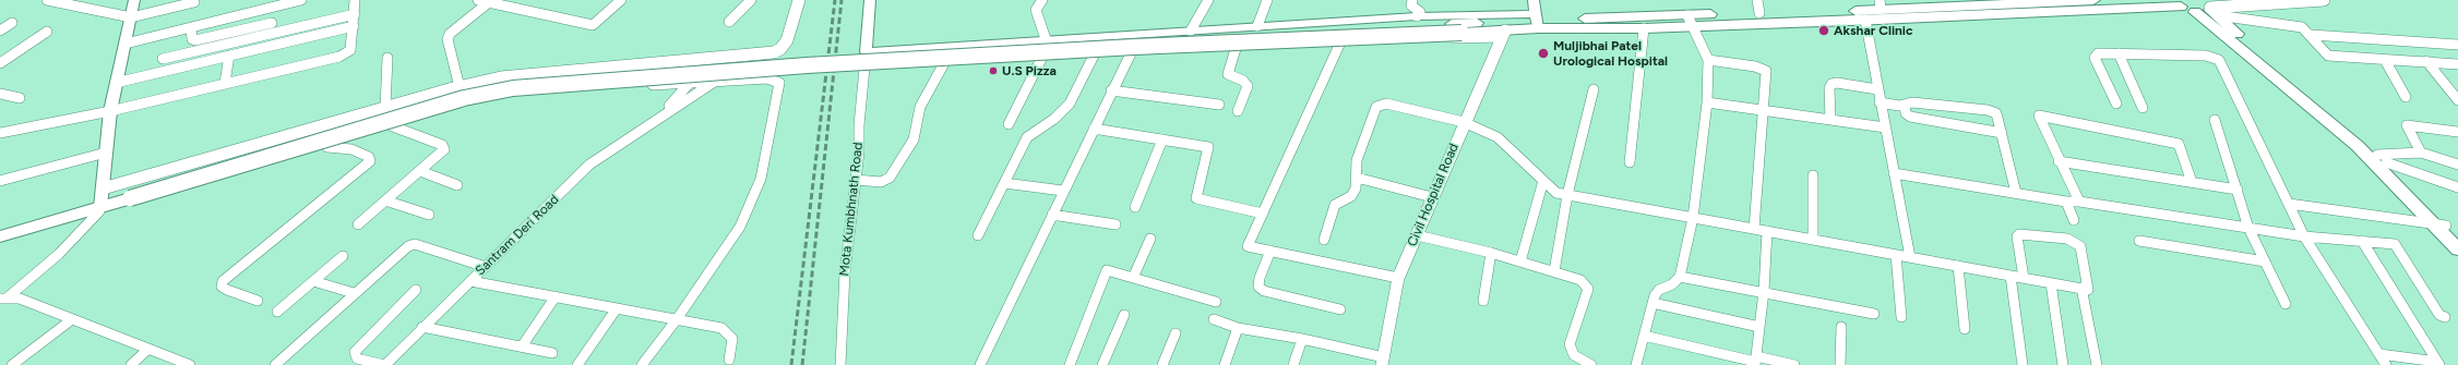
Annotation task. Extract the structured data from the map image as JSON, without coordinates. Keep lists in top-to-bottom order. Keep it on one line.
{"streets":{"street":["Civil Hospital Road","Mota Kumbhnath Road","Santram Deri Road"]},"places":["Akshar Clinic","Muljibhai Patel Urological Hospital","U.S Pizza"]}
